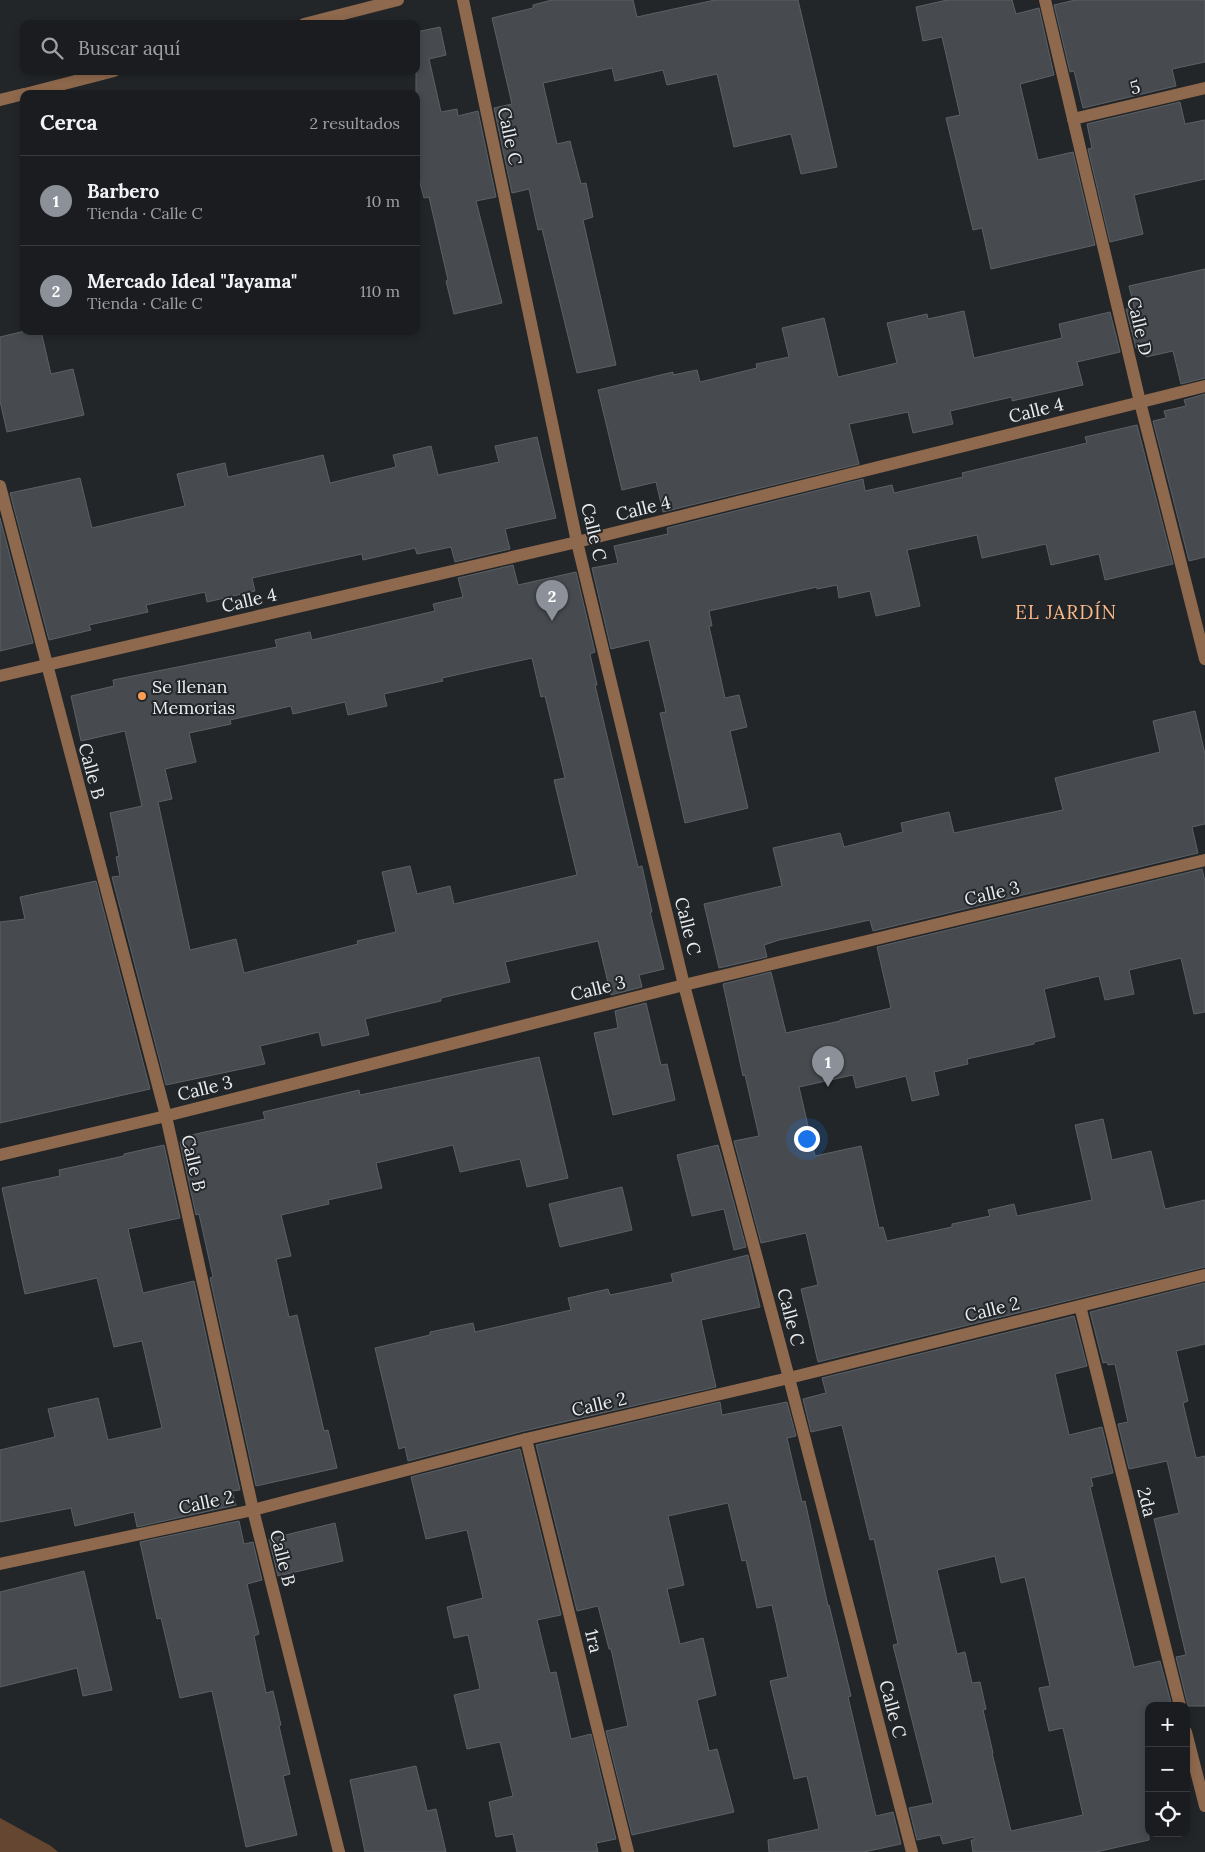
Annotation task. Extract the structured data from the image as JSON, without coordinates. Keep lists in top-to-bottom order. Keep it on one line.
{"streets":{"street":["5","Calle C","Calle D","Calle 4","Calle B","Calle 3","Calle 2","2da","1ra"]},"crossings":[["5","Calle D"],["Calle C","Calle 4"],["Calle C","Calle 3"],["Calle C","Calle 2"],["Calle D","Calle 4"],["Calle 4","Calle B"],["Calle B","Calle 3"],["Calle B","Calle 2"],["Calle 2","2da"],["Calle 2","1ra"]],"districts":["EL JARDÍN"],"places":["Se llenan Memorias"],"page":{"search":"Buscar aquí","heading":["Cerca","2 resultados"],"list":[{"mark":"1","name":"Barbero","note":"Tienda · Calle C","value":"10 m"},{"mark":"2","name":"Mercado Ideal \"Jayama\"","note":"Tienda · Calle C","value":"110 m"}],"pins":["2","1"],"map_buttons":["+","−"]}}
